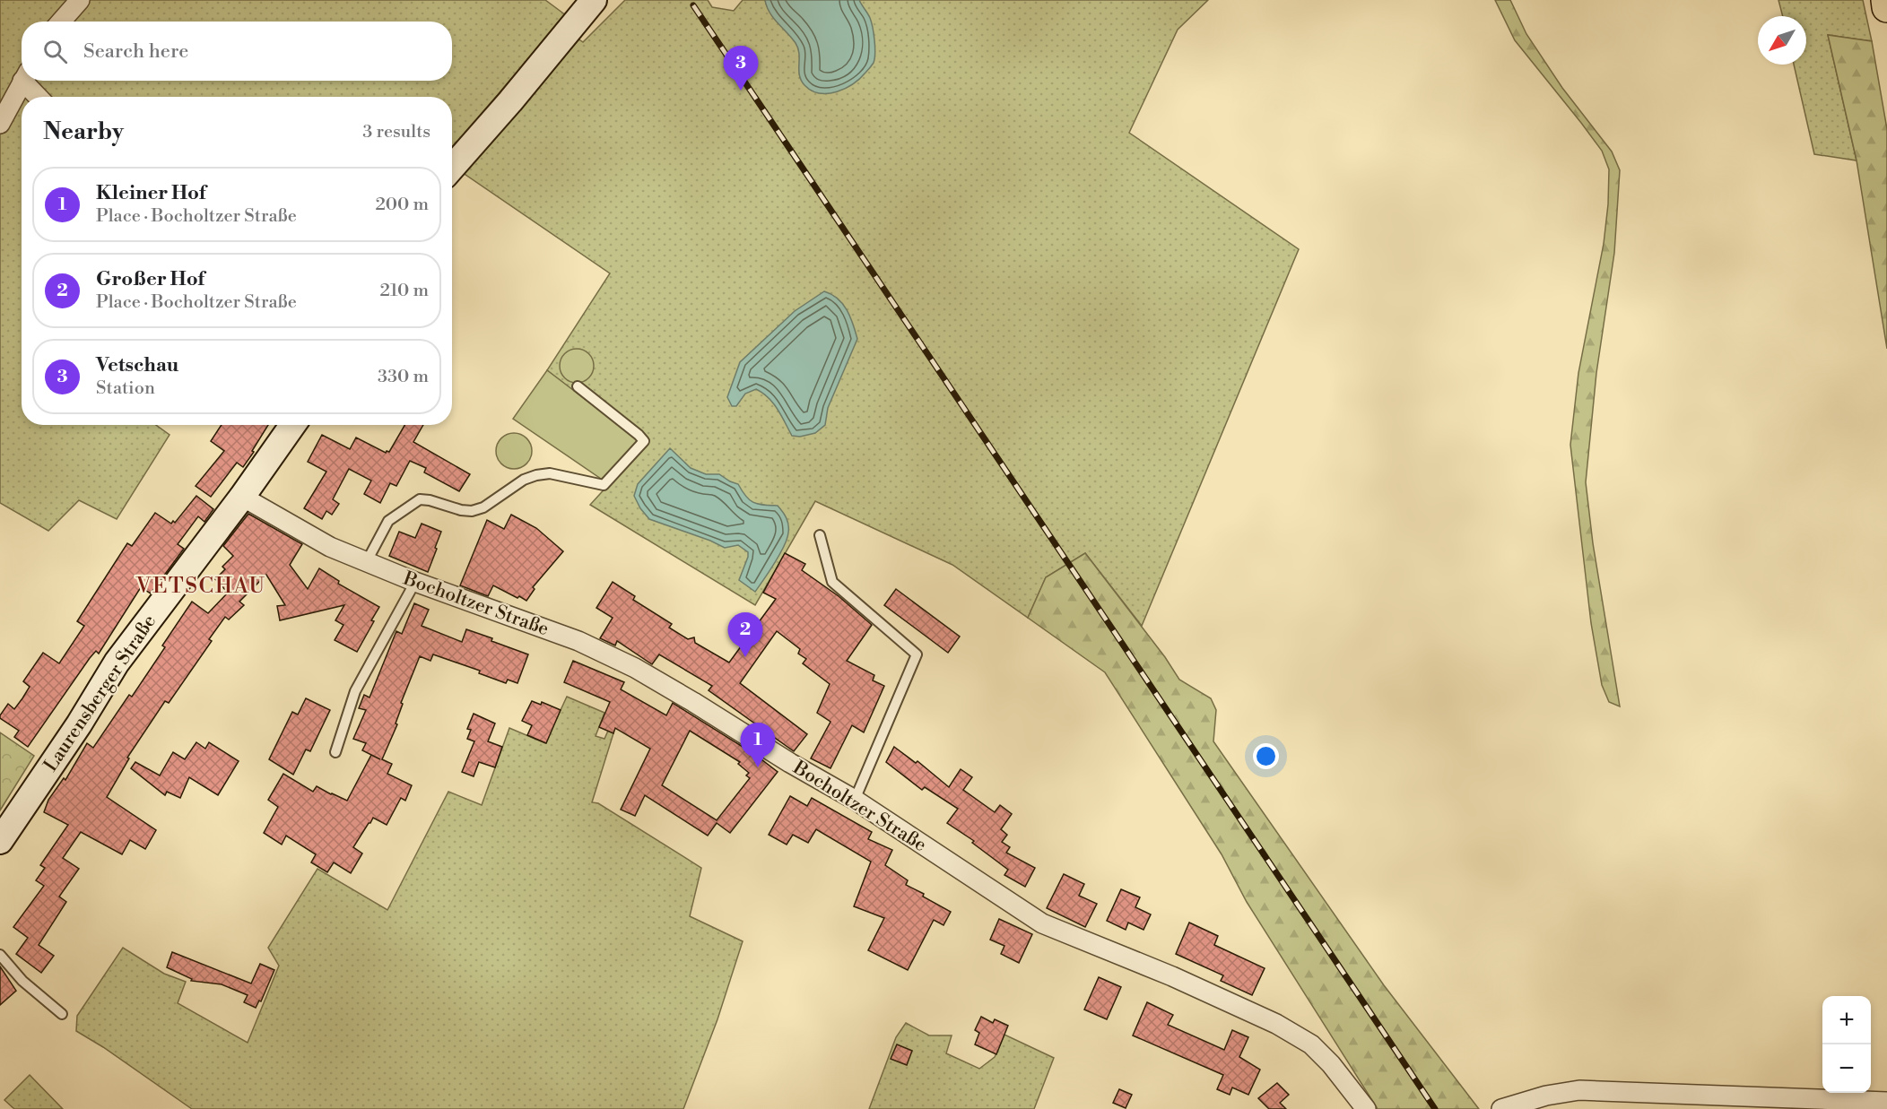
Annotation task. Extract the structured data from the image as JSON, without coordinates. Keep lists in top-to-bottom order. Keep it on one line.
{"streets":{"street":["Bocholtzer Straße","Laurensberger Straße"]},"crossings":[["Bocholtzer Straße","Laurensberger Straße"]],"districts":["VETSCHAU"],"north":"bottom left","page":{"search":"Search here","pins":["3","2","1"],"heading":["Nearby","3 results"],"list":[{"mark":"1","name":"Kleiner Hof","note":"Place · Bocholtzer Straße","value":"200 m"},{"mark":"2","name":"Großer Hof","note":"Place · Bocholtzer Straße","value":"210 m"},{"mark":"3","name":"Vetschau","note":"Station","value":"330 m"}],"map_buttons":["+","−"]}}
